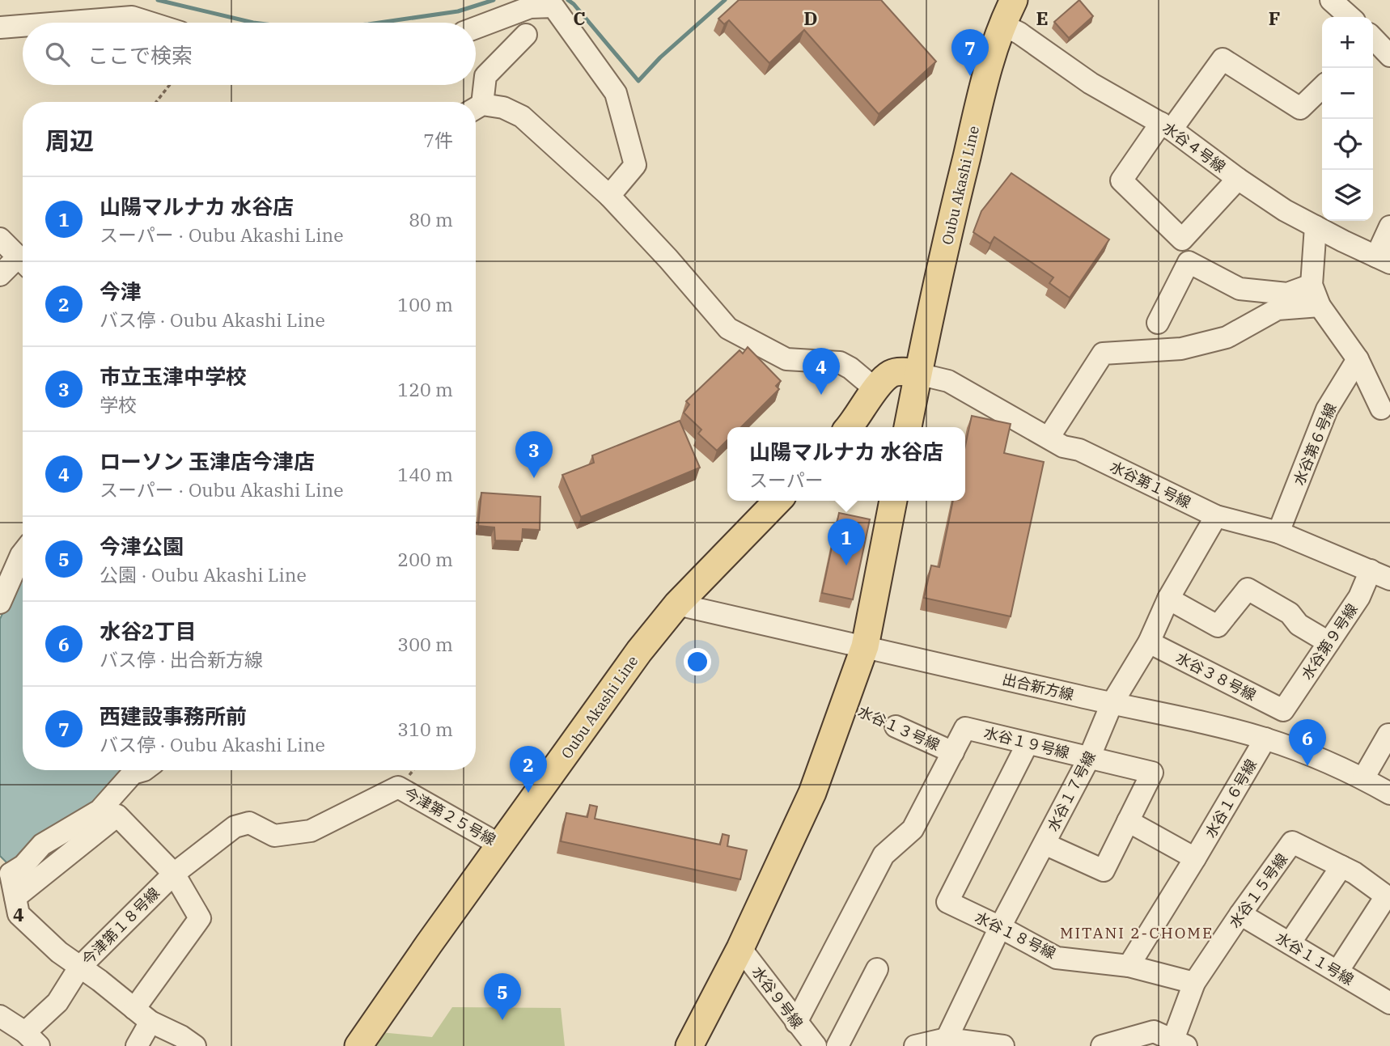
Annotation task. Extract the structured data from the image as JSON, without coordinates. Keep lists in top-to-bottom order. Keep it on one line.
{"streets":{"main road":["Oubu Akashi Line"],"street":["水谷４号線","水谷第６号線","水谷第１号線","水谷第９号線","水谷３８号線","出合新方線","水谷１３号線","水谷１９号線","水谷１７号線","水谷１６号線","今津第２５号線","水谷１５号線","今津第１８号線","水谷１８号線","水谷１１号線","水谷９号線"]},"crossings":[["水谷４号線","Oubu Akashi Line"],["Oubu Akashi Line","水谷第１号線"],["Oubu Akashi Line","出合新方線"],["Oubu Akashi Line","今津第２５号線"],["水谷第６号線","水谷第１号線"],["水谷第１号線","水谷第９号線"],["水谷第１号線","水谷１７号線"],["水谷第９号線","水谷３８号線"],["水谷３８号線","水谷１７号線"],["出合新方線","水谷１７号線"],["出合新方線","水谷１６号線"],["水谷１３号線","水谷１９号線"],["水谷１９号線","水谷１７号線"],["水谷１９号線","水谷１８号線"],["水谷１９号線","水谷９号線"],["水谷１７号線","水谷１８号線"],["今津第２５号線","今津第１８号線"],["水谷１５号線","水谷１８号線"],["水谷１５号線","水谷１１号線"]],"districts":["MITANI 2-CHOME"],"page":{"map_buttons":["+","−"],"search":"ここで検索","pins":["7","4","3","1","6","2","5"],"heading":["周辺","7件"],"list":[{"mark":"1","name":"山陽マルナカ 水谷店","note":"スーパー · Oubu Akashi Line","value":"80 m"},{"mark":"2","name":"今津","note":"バス停 · Oubu Akashi Line","value":"100 m"},{"mark":"3","name":"市立玉津中学校","note":"学校","value":"120 m"},{"mark":"4","name":"ローソン 玉津店今津店","note":"スーパー · Oubu Akashi Line","value":"140 m"},{"mark":"5","name":"今津公園","note":"公園 · Oubu Akashi Line","value":"200 m"},{"mark":"6","name":"水谷2丁目","note":"バス停 · 出合新方線","value":"300 m"},{"mark":"7","name":"西建設事務所前","note":"バス停 · Oubu Akashi Line","value":"310 m"}],"popup":["山陽マルナカ 水谷店","スーパー"]},"grid":{"columns":["C","D","E","F"],"rows":["4"]}}
